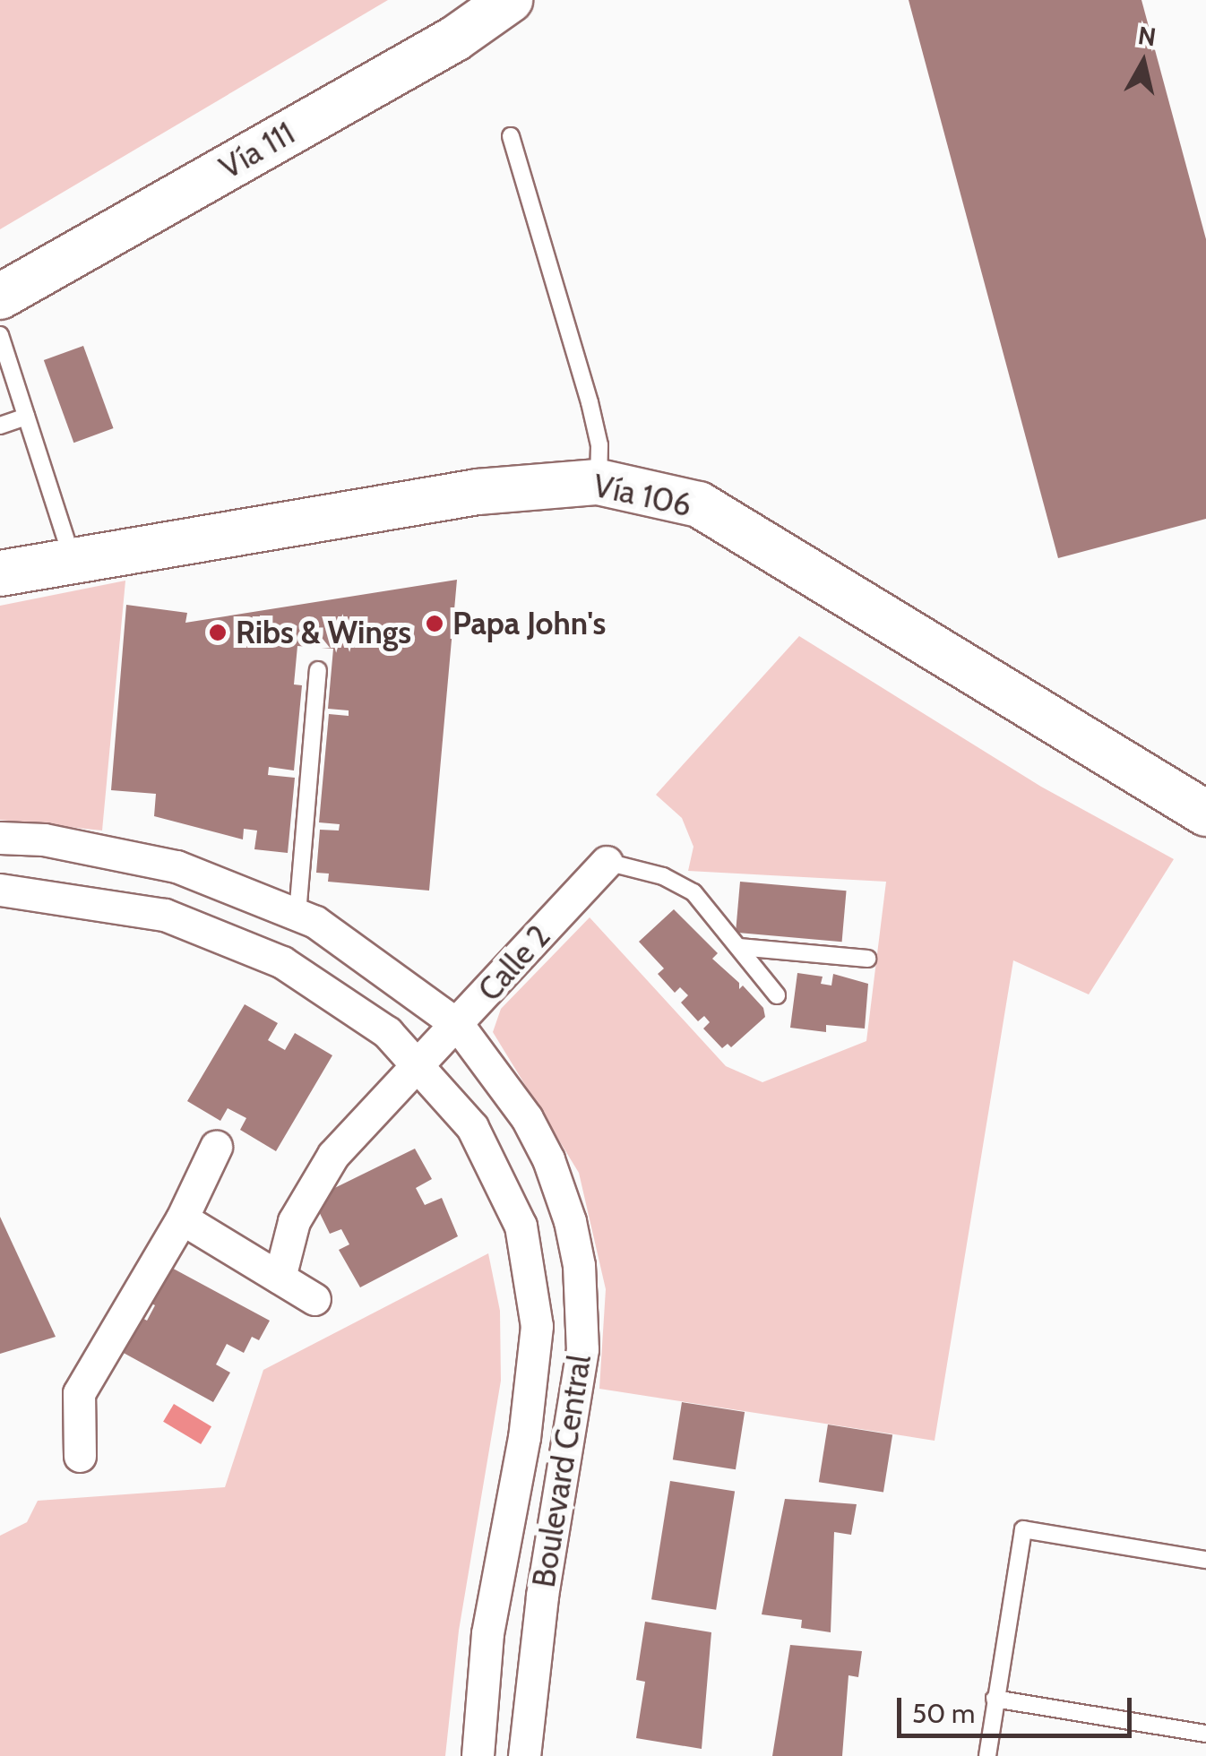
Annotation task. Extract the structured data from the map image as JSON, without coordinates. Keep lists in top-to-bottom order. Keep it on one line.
{"streets":{"main road":["Vía 111","Vía 106"],"street":["Calle 2","Boulevard Central"]},"crossings":[["Calle 2","Boulevard Central"]],"places":["Papa John's","Ribs & Wings"],"scale_bar":"50 m","north":"top"}
